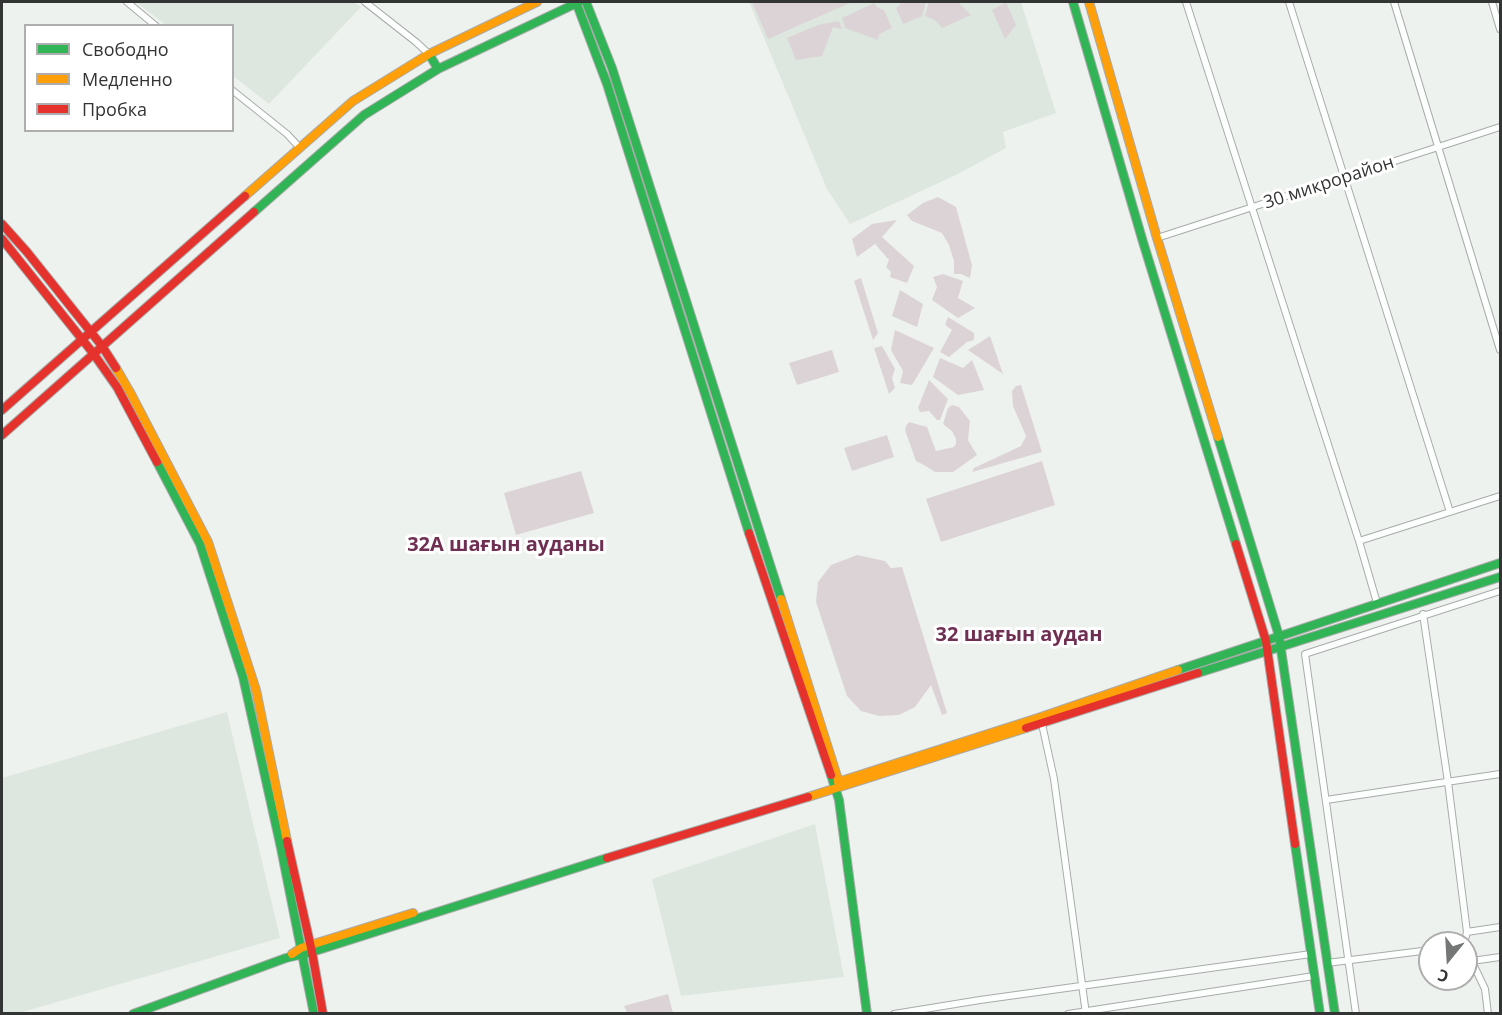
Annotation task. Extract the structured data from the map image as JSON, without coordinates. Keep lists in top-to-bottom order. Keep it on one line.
{"streets":{"street":["30 микрорайон"]},"districts":["32А шағын ауданы","32 шағын аудан"],"legend":["Свободно","Медленно","Пробка"],"north":"bottom"}
